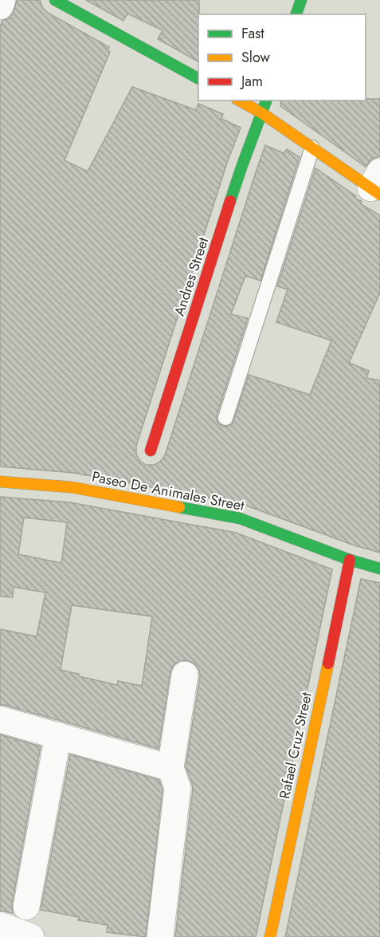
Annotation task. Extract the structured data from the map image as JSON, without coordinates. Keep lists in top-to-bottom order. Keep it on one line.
{"streets":{"street":["Andres Street","Paseo De Animales Street","Rafael Cruz Street"]},"crossings":[["Paseo De Animales Street","Rafael Cruz Street"]],"legend":["Fast","Slow","Jam"]}
